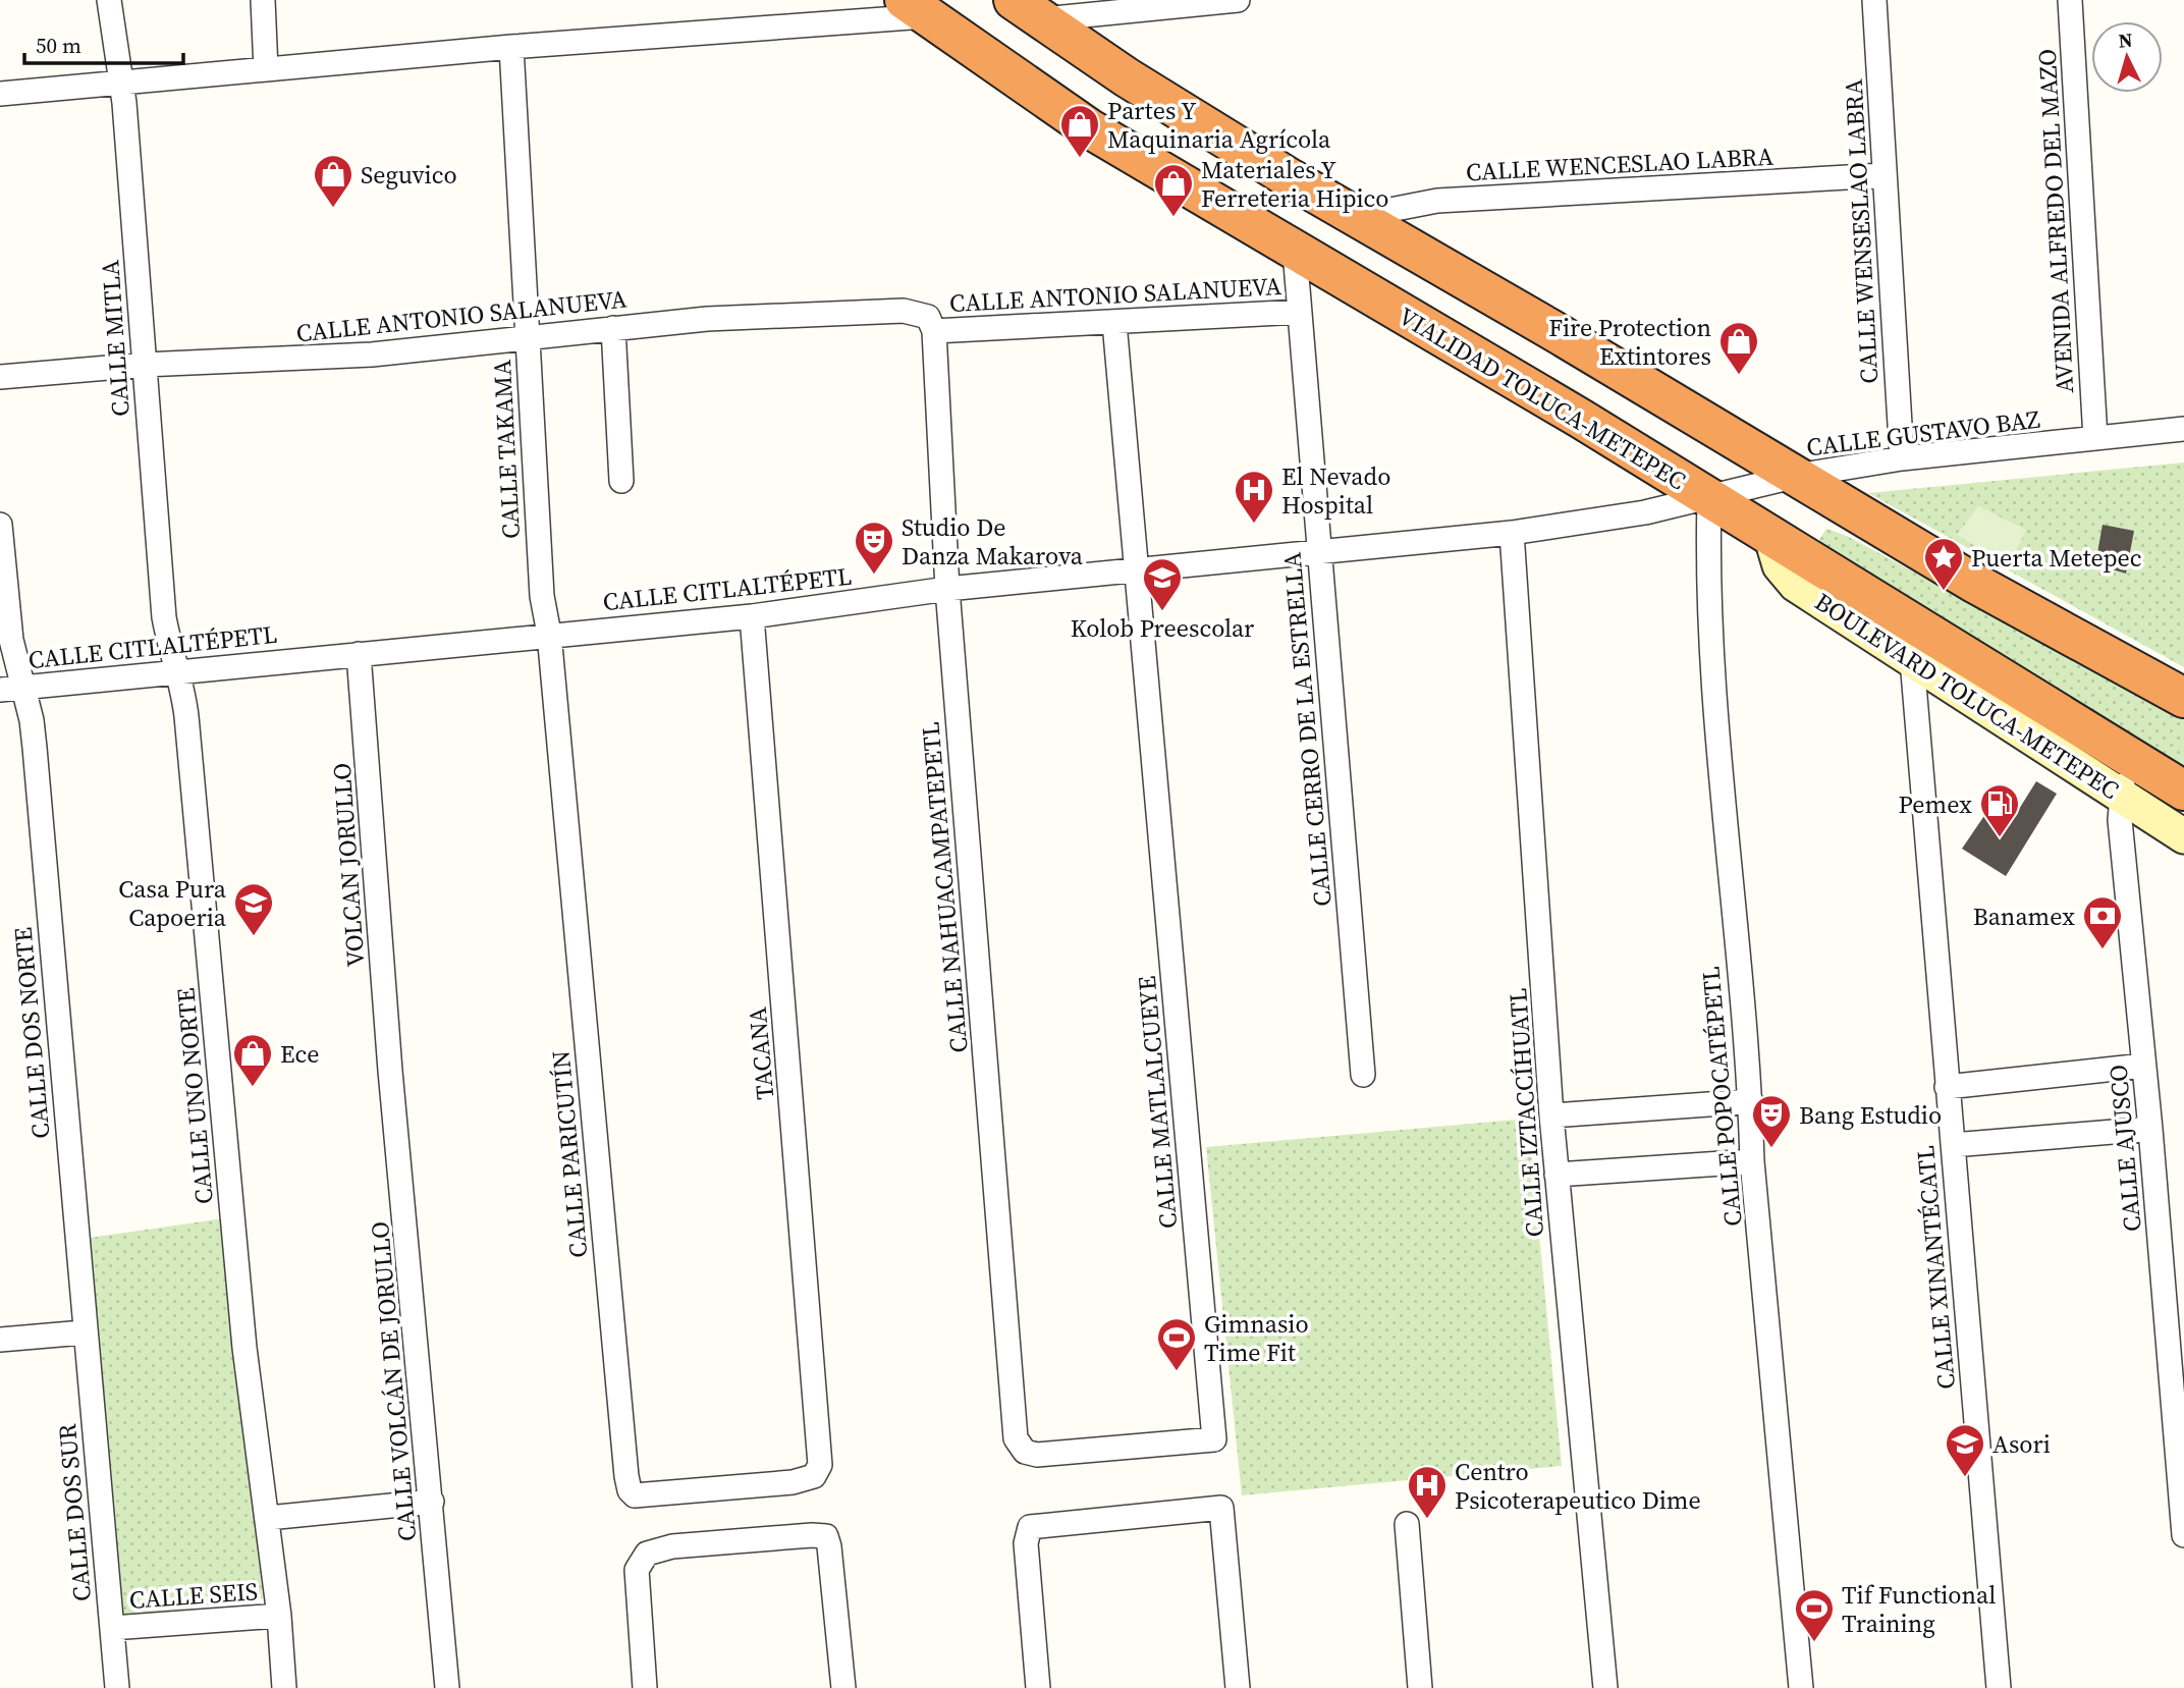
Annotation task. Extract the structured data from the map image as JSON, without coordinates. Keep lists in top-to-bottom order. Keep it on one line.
{"streets":{"highway":["VIALIDAD TOLUCA-METEPEC"],"main road":["BOULEVARD TOLUCA-METEPEC"],"street":["CALLE WENCESLAO LABRA","AVENIDA ALFREDO DEL MAZO","CALLE WENSESLAO LABRA","CALLE ANTONIO SALANUEVA","CALLE MITLA","CALLE GUSTAVO BAZ","CALLE TAKAMA","CALLE CITLALTÉPETL","CALLE CERRO DE LA ESTRELLA","VOLCAN JORULLO","CALLE NAHUACAMPATEPETL","CALLE DOS NORTE","TACANA","CALLE UNO NORTE","CALLE POPOCATÉPETL","CALLE MATLALCUEYE","CALLE IZTACCÍHUATL","CALLE AJUSCO","CALLE PARICUTÍN","CALLE XINANTÉCATL","CALLE VOLCÁN DE JORULLO","CALLE DOS SUR","CALLE SEIS"]},"crossings":[["CALLE WENCESLAO LABRA","CALLE WENSESLAO LABRA"],["AVENIDA ALFREDO DEL MAZO","CALLE GUSTAVO BAZ"],["CALLE WENSESLAO LABRA","CALLE GUSTAVO BAZ"],["CALLE ANTONIO SALANUEVA","CALLE MITLA"],["CALLE ANTONIO SALANUEVA","CALLE TAKAMA"],["CALLE ANTONIO SALANUEVA","CALLE CERRO DE LA ESTRELLA"],["CALLE ANTONIO SALANUEVA","CALLE NAHUACAMPATEPETL"],["CALLE MITLA","CALLE CITLALTÉPETL"],["CALLE MITLA","CALLE UNO NORTE"],["VIALIDAD TOLUCA-METEPEC","CALLE CITLALTÉPETL"],["VIALIDAD TOLUCA-METEPEC","BOULEVARD TOLUCA-METEPEC"],["VIALIDAD TOLUCA-METEPEC","CALLE CERRO DE LA ESTRELLA"],["VIALIDAD TOLUCA-METEPEC","CALLE POPOCATÉPETL"],["VIALIDAD TOLUCA-METEPEC","CALLE AJUSCO"],["VIALIDAD TOLUCA-METEPEC","CALLE XINANTÉCATL"],["CALLE GUSTAVO BAZ","CALLE CITLALTÉPETL"],["CALLE TAKAMA","CALLE CITLALTÉPETL"],["CALLE TAKAMA","CALLE PARICUTÍN"],["CALLE CITLALTÉPETL","CALLE CERRO DE LA ESTRELLA"],["CALLE CITLALTÉPETL","VOLCAN JORULLO"],["CALLE CITLALTÉPETL","CALLE NAHUACAMPATEPETL"],["CALLE CITLALTÉPETL","CALLE DOS NORTE"],["CALLE CITLALTÉPETL","TACANA"],["CALLE CITLALTÉPETL","CALLE UNO NORTE"],["CALLE CITLALTÉPETL","CALLE POPOCATÉPETL"],["CALLE CITLALTÉPETL","CALLE MATLALCUEYE"],["CALLE CITLALTÉPETL","CALLE IZTACCÍHUATL"],["CALLE CITLALTÉPETL","CALLE PARICUTÍN"],["BOULEVARD TOLUCA-METEPEC","CALLE AJUSCO"],["BOULEVARD TOLUCA-METEPEC","CALLE XINANTÉCATL"],["VOLCAN JORULLO","CALLE VOLCÁN DE JORULLO"],["CALLE NAHUACAMPATEPETL","CALLE MATLALCUEYE"],["CALLE DOS NORTE","CALLE DOS SUR"],["TACANA","CALLE PARICUTÍN"],["CALLE UNO NORTE","CALLE SEIS"],["CALLE DOS SUR","CALLE SEIS"]],"places":{"shop":["Partes Y Maquinaria Agrícola","Seguvico","Materiales Y Ferreteria Hipico","Fire Protection Extintores","Ece"],"hospital":["El Nevado Hospital","Centro Psicoterapeutico Dime"],"theatre":["Studio De Danza Makarova","Bang Estudio"],"place":["Puerta Metepec"],"school or university":["Kolob Preescolar","Casa Pura Capoeria","Asori"],"fuel station":["Pemex"],"bank":["Banamex"],"sports":["Gimnasio Time Fit","Tif Functional Training"]},"scale_bar":"50 m","north":"top"}
